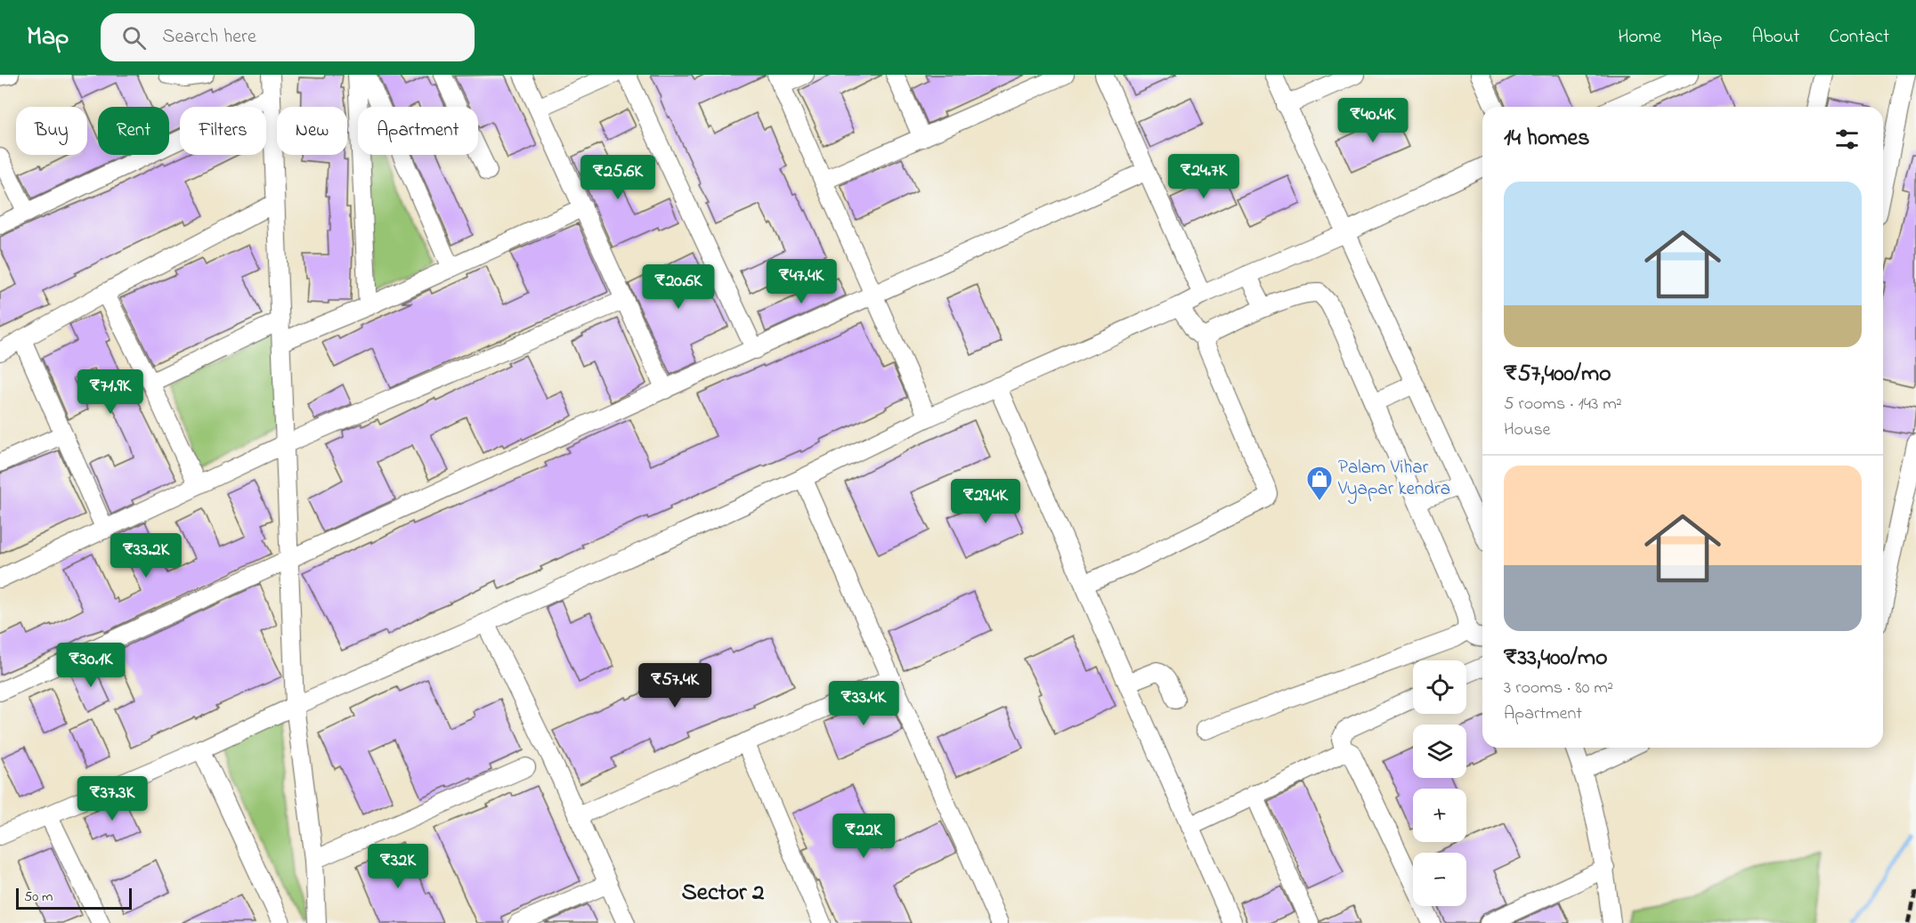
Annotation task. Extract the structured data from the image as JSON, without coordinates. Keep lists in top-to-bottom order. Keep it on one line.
{"districts":["Sector 2"],"places":{"shop":["Palam Vihar Vyapar kendra"]},"scale_bar":"50 m","page":{"header":"Map","search":"Search here","nav":["Home","Map","About","Contact"],"price":["₹40.4K","₹24.7K","₹25.6K","₹47.4K","₹20.6K","₹71.9K","₹29.4K","₹33.2K","₹30.1K","₹57.4K","₹33.4K","₹37.3K","₹22K","₹32K"],"chip":["Buy","Rent","Filters","New","Apartment"],"heading":"14 homes","list":[{"name":"₹57,400/mo","note":"5 rooms · 143 m² · House"},{"name":"₹33,400/mo","note":"3 rooms · 80 m² · Apartment"}],"map_buttons":["+","−"],"scale":"50 m"}}
